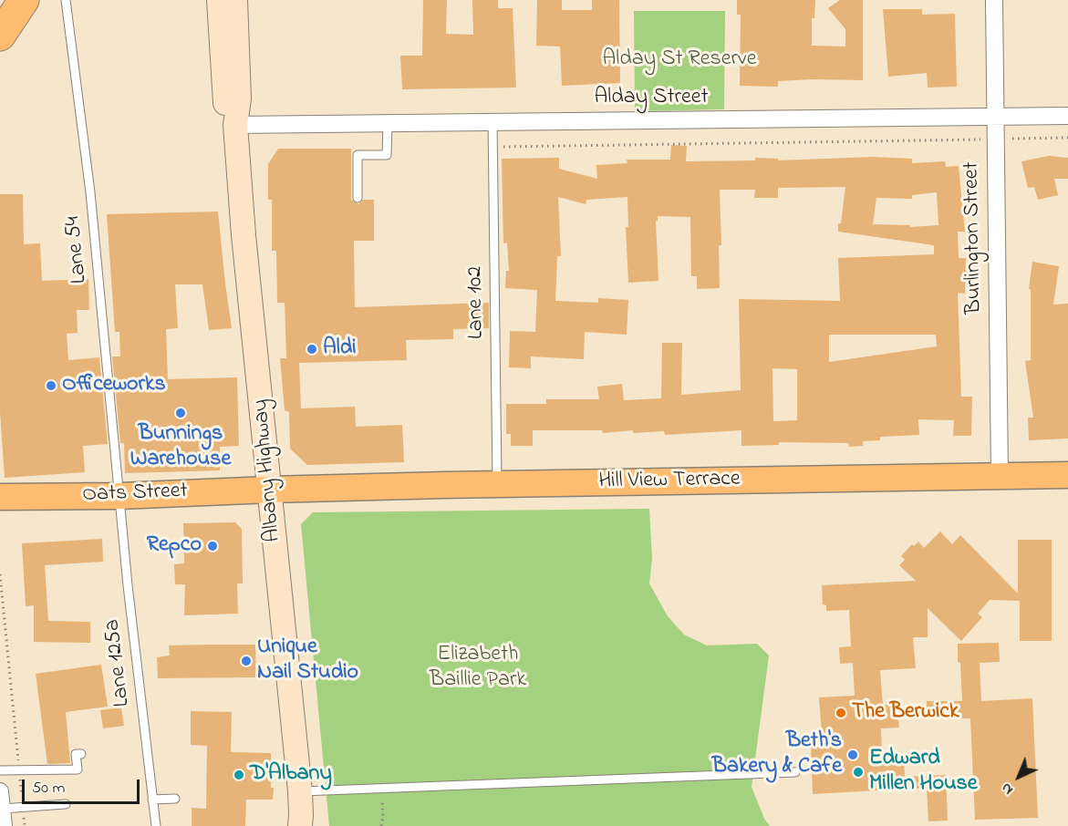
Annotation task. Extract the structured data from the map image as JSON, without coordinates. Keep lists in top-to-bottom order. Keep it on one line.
{"streets":{"main road":["Albany Highway","Hill View Terrace","Oats Street"],"street":["Alday Street","Burlington Street"],"lane":["Lane 54","Lane 102","Lane 125a"]},"crossings":[["Alday Street","Burlington Street"],["Alday Street","Lane 102"],["Alday Street","Albany Highway"],["Burlington Street","Hill View Terrace"],["Lane 54","Oats Street"],["Lane 54","Lane 125a"],["Lane 102","Hill View Terrace"],["Albany Highway","Hill View Terrace"],["Albany Highway","Oats Street"],["Hill View Terrace","Oats Street"],["Oats Street","Lane 125a"]],"parks":["Alday St Reserve","Elizabeth Baillie Park"],"places":["Aldi","Officeworks","Bunnings Warehouse","Repco","Unique Nail Studio","The Berwick","Beth's Bakery & Cafe","Edward Millen House","D'Albany"],"scale_bar":"50 m","north":"bottom left"}
